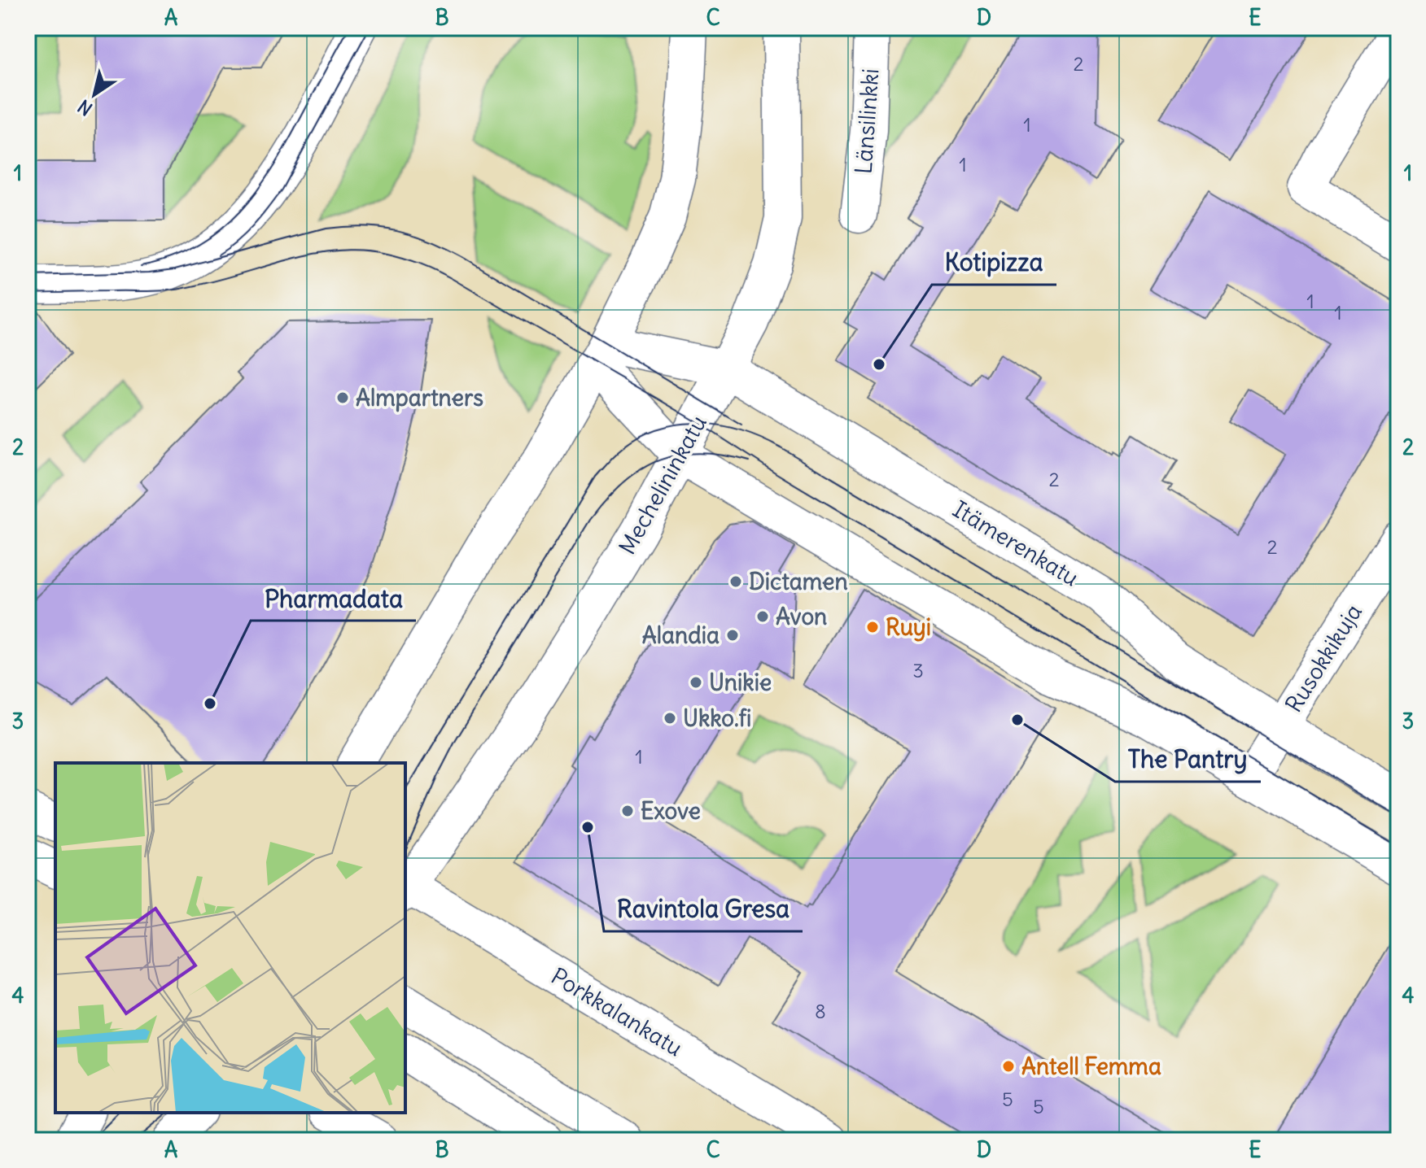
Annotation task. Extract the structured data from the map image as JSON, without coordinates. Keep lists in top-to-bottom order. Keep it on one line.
{"streets":{"street":["Länsilinkki","Mechelininkatu","Itämerenkatu","Rusokkikuja","Porkkalankatu"]},"crossings":[["Mechelininkatu","Itämerenkatu"],["Mechelininkatu","Porkkalankatu"],["Itämerenkatu","Rusokkikuja"]],"places":["Kotipizza","Almpartners","Dictamen","Avon","Ruyi","Alandia","Unikie","Pharmadata","Ukko.fi","The Pantry","Exove","Ravintola Gresa","Antell Femma"],"house_numbers":["2","1","1","1","1","2","2","3","1","8","5","5"],"north":"bottom left","grid":{"columns":["A","B","C","D","E"],"rows":["1","2","3","4"]}}
